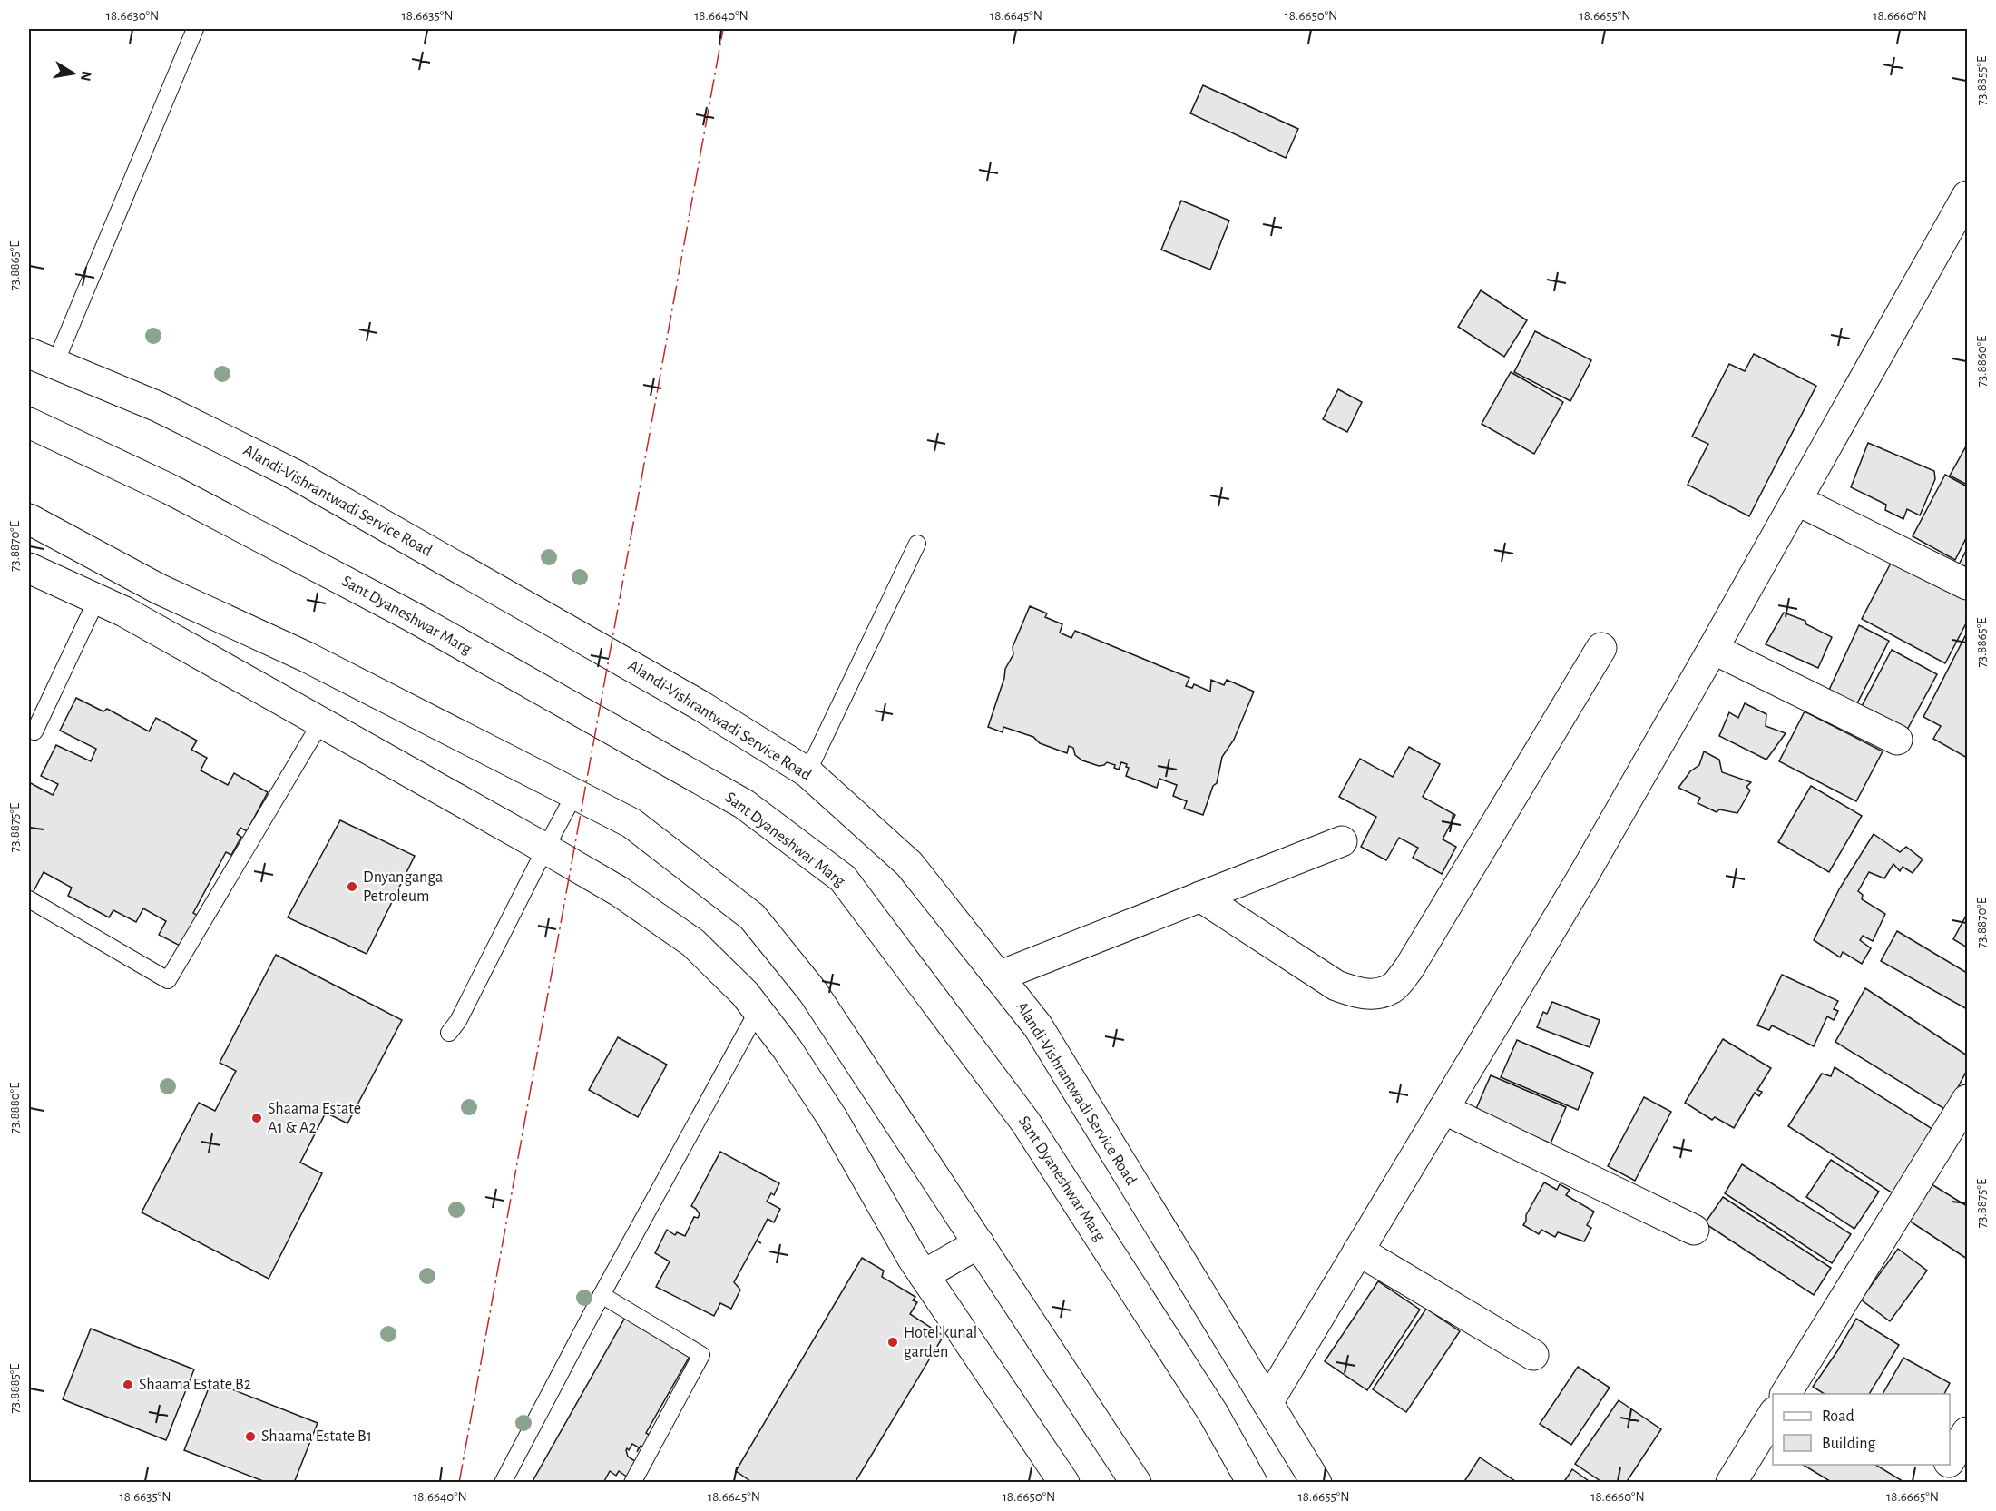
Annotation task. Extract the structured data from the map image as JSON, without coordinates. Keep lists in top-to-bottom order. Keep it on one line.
{"streets":{"street":["Alandi-Vishrantwadi Service Road","Sant Dyaneshwar Marg"]},"places":["Dnyanganga Petroleum","Shaama Estate A1 & A2","Hotel kunal garden","Shaama Estate B2","Shaama Estate B1"],"legend":["Road","Building"],"north":"right","coordinates":["18.6630°N","18.6635°N","18.6640°N","18.6645°N","18.6650°N","18.6655°N","18.6660°N","73.8855°E","73.8865°E","73.8860°E","73.8870°E","73.8875°E","73.8880°E","73.8885°E","18.6665°N"]}
